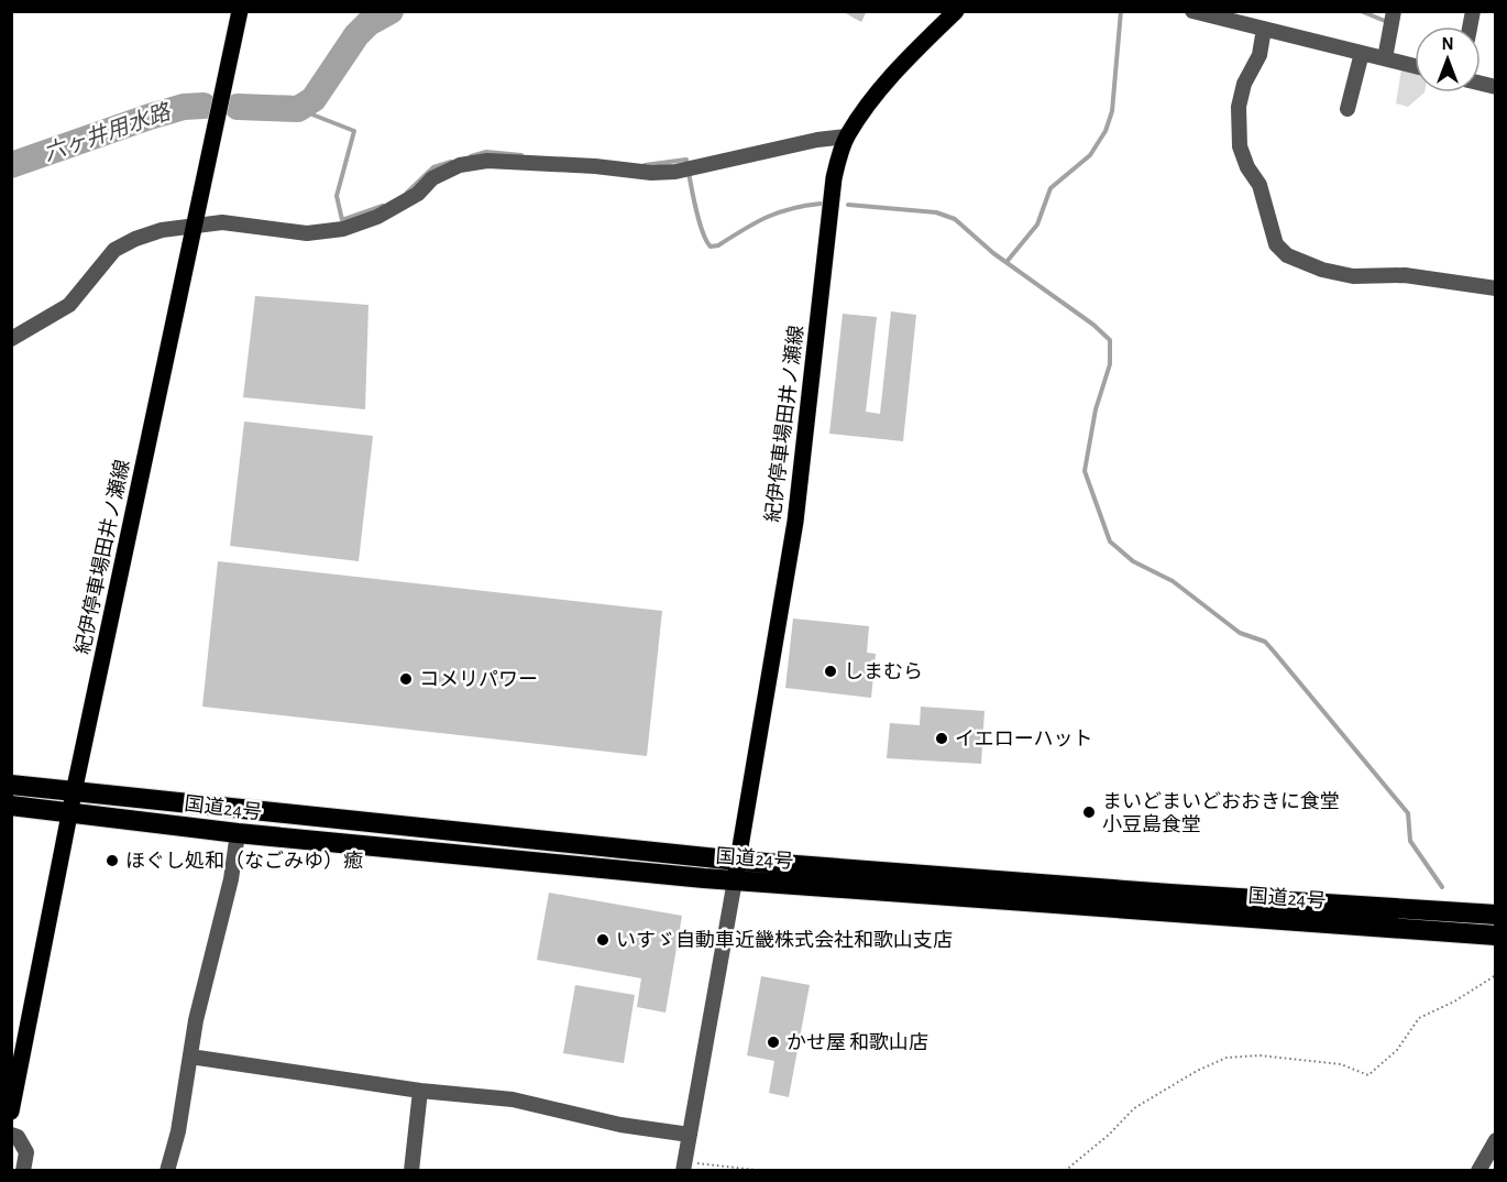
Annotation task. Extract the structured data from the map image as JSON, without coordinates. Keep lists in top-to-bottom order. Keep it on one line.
{"streets":{"highway":["国道24号"],"main road":["紀伊停車場田井ノ瀬線"]},"crossings":[["紀伊停車場田井ノ瀬線","国道24号"]],"water":["六ヶ井用水路"],"places":["しまむら","コメリパワー","イエローハット","まいどまいどおおきに食堂 小豆島食堂","ほぐし処和（なごみゆ）癒","いすゞ自動車近畿株式会社和歌山支店","かせ屋 和歌山店"],"north":"top"}
